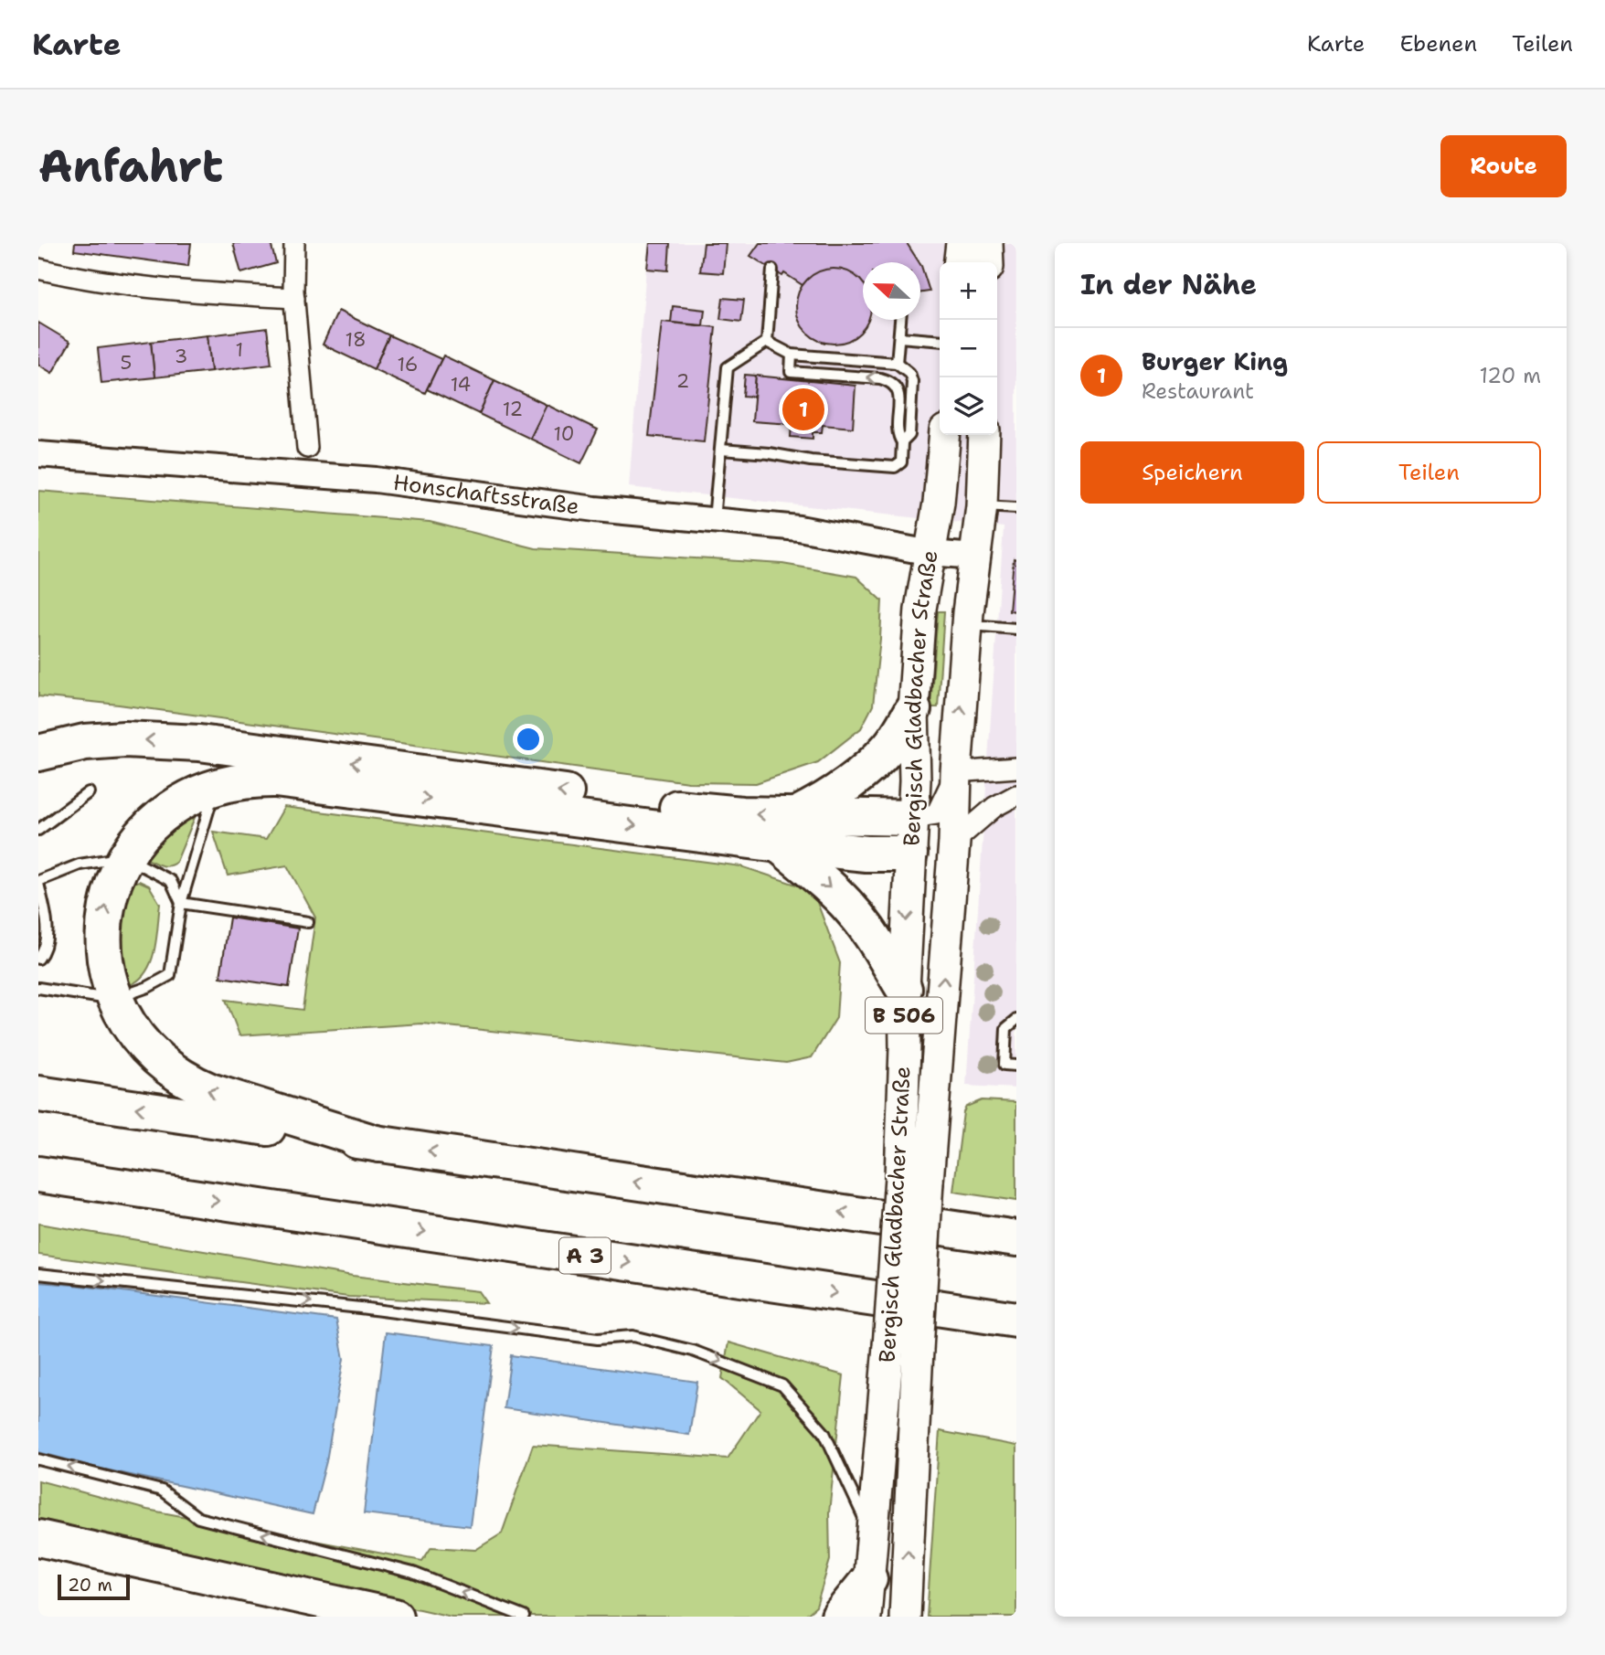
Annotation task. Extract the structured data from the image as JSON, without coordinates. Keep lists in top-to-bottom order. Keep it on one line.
{"streets":{"highway":["A 3"],"main road":["Bergisch Gladbacher Straße","B 506"],"street":["Honschaftsstraße"]},"crossings":[["Honschaftsstraße","Bergisch Gladbacher Straße"]],"house_numbers":["18","1","3","5","16","2","14","12","10"],"scale_bar":"20 m","north":"left","page":{"header":"Karte","nav":["Karte","Ebenen","Teilen"],"buttons":["Route",["Speichern","Teilen"]],"title":"Anfahrt","heading":"In der Nähe","map_buttons":["+","−"],"list":[{"mark":"1","name":"Burger King","note":"Restaurant","value":"120 m"}],"pins":"1","scale":"20 m"}}
